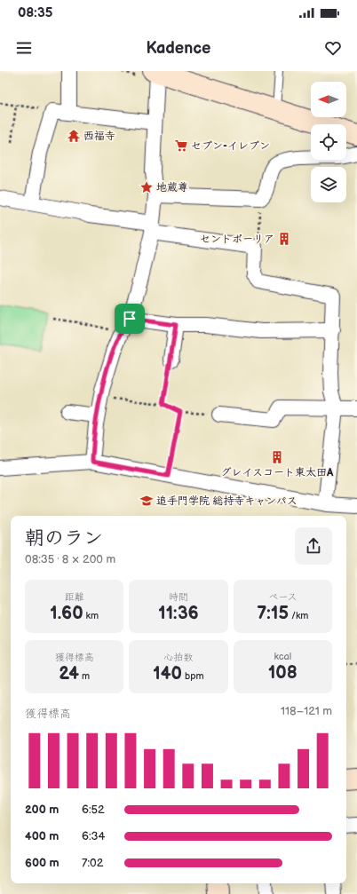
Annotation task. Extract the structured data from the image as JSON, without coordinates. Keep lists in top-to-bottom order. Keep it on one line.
{"places":{"temple":["西福寺"],"supermarket":["セブン-イレブン"],"place":["地蔵尊"],"building":["セントポーリア","グレイスコート東太田A"],"school or university":["追手門学院 総持寺キャンパス"]},"north":"left","page":{"status":"08:35","header":"Kadence","heading":["朝のラン","08:35 · 8 × 200 m"],"stats":[["距離","1.60 km"],["時間","11:36"],["ペース","7:15 /km"],["獲得標高","24 m"],["心拍数","140 bpm"],["kcal","108"]],"chart":["獲得標高","118–121 m"],"list":[{"name":"200 m","note":"6:52"},{"name":"400 m","note":"6:34"},{"name":"600 m","note":"7:02"}]}}
